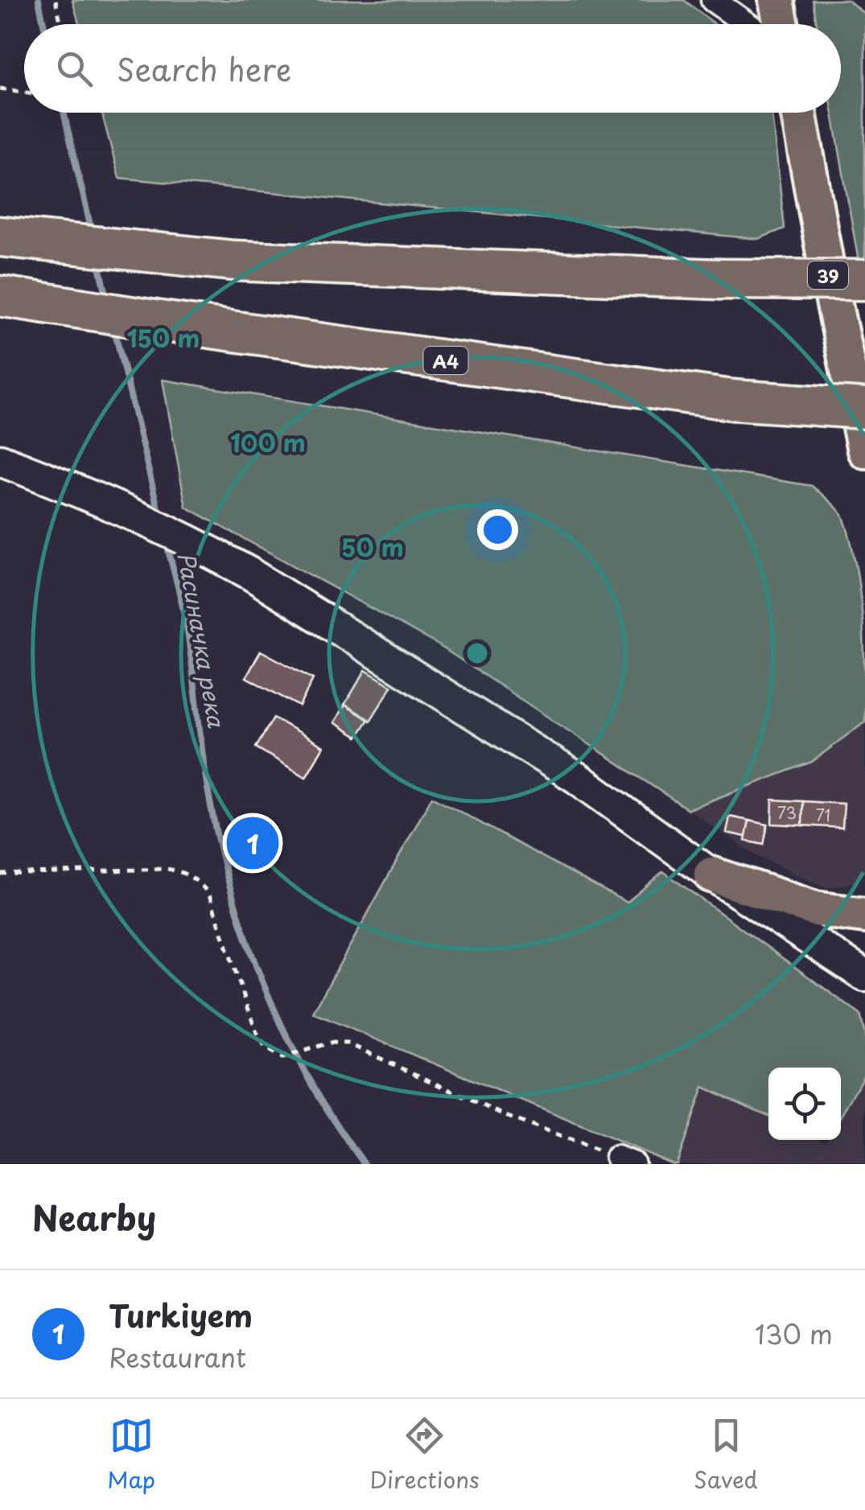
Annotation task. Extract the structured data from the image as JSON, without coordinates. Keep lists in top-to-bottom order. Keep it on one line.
{"streets":{"highway":["A4"],"main road":["39"]},"crossings":[["39","A4"]],"water":["Расиначка река"],"house_numbers":["73","71"],"page":{"search":"Search here","pins":"1","heading":"Nearby","list":[{"mark":"1","name":"Turkiyem","note":"Restaurant","value":"130 m"}],"nav":["Map","Directions","Saved"]},"rings":["150 m","100 m","50 m"]}
